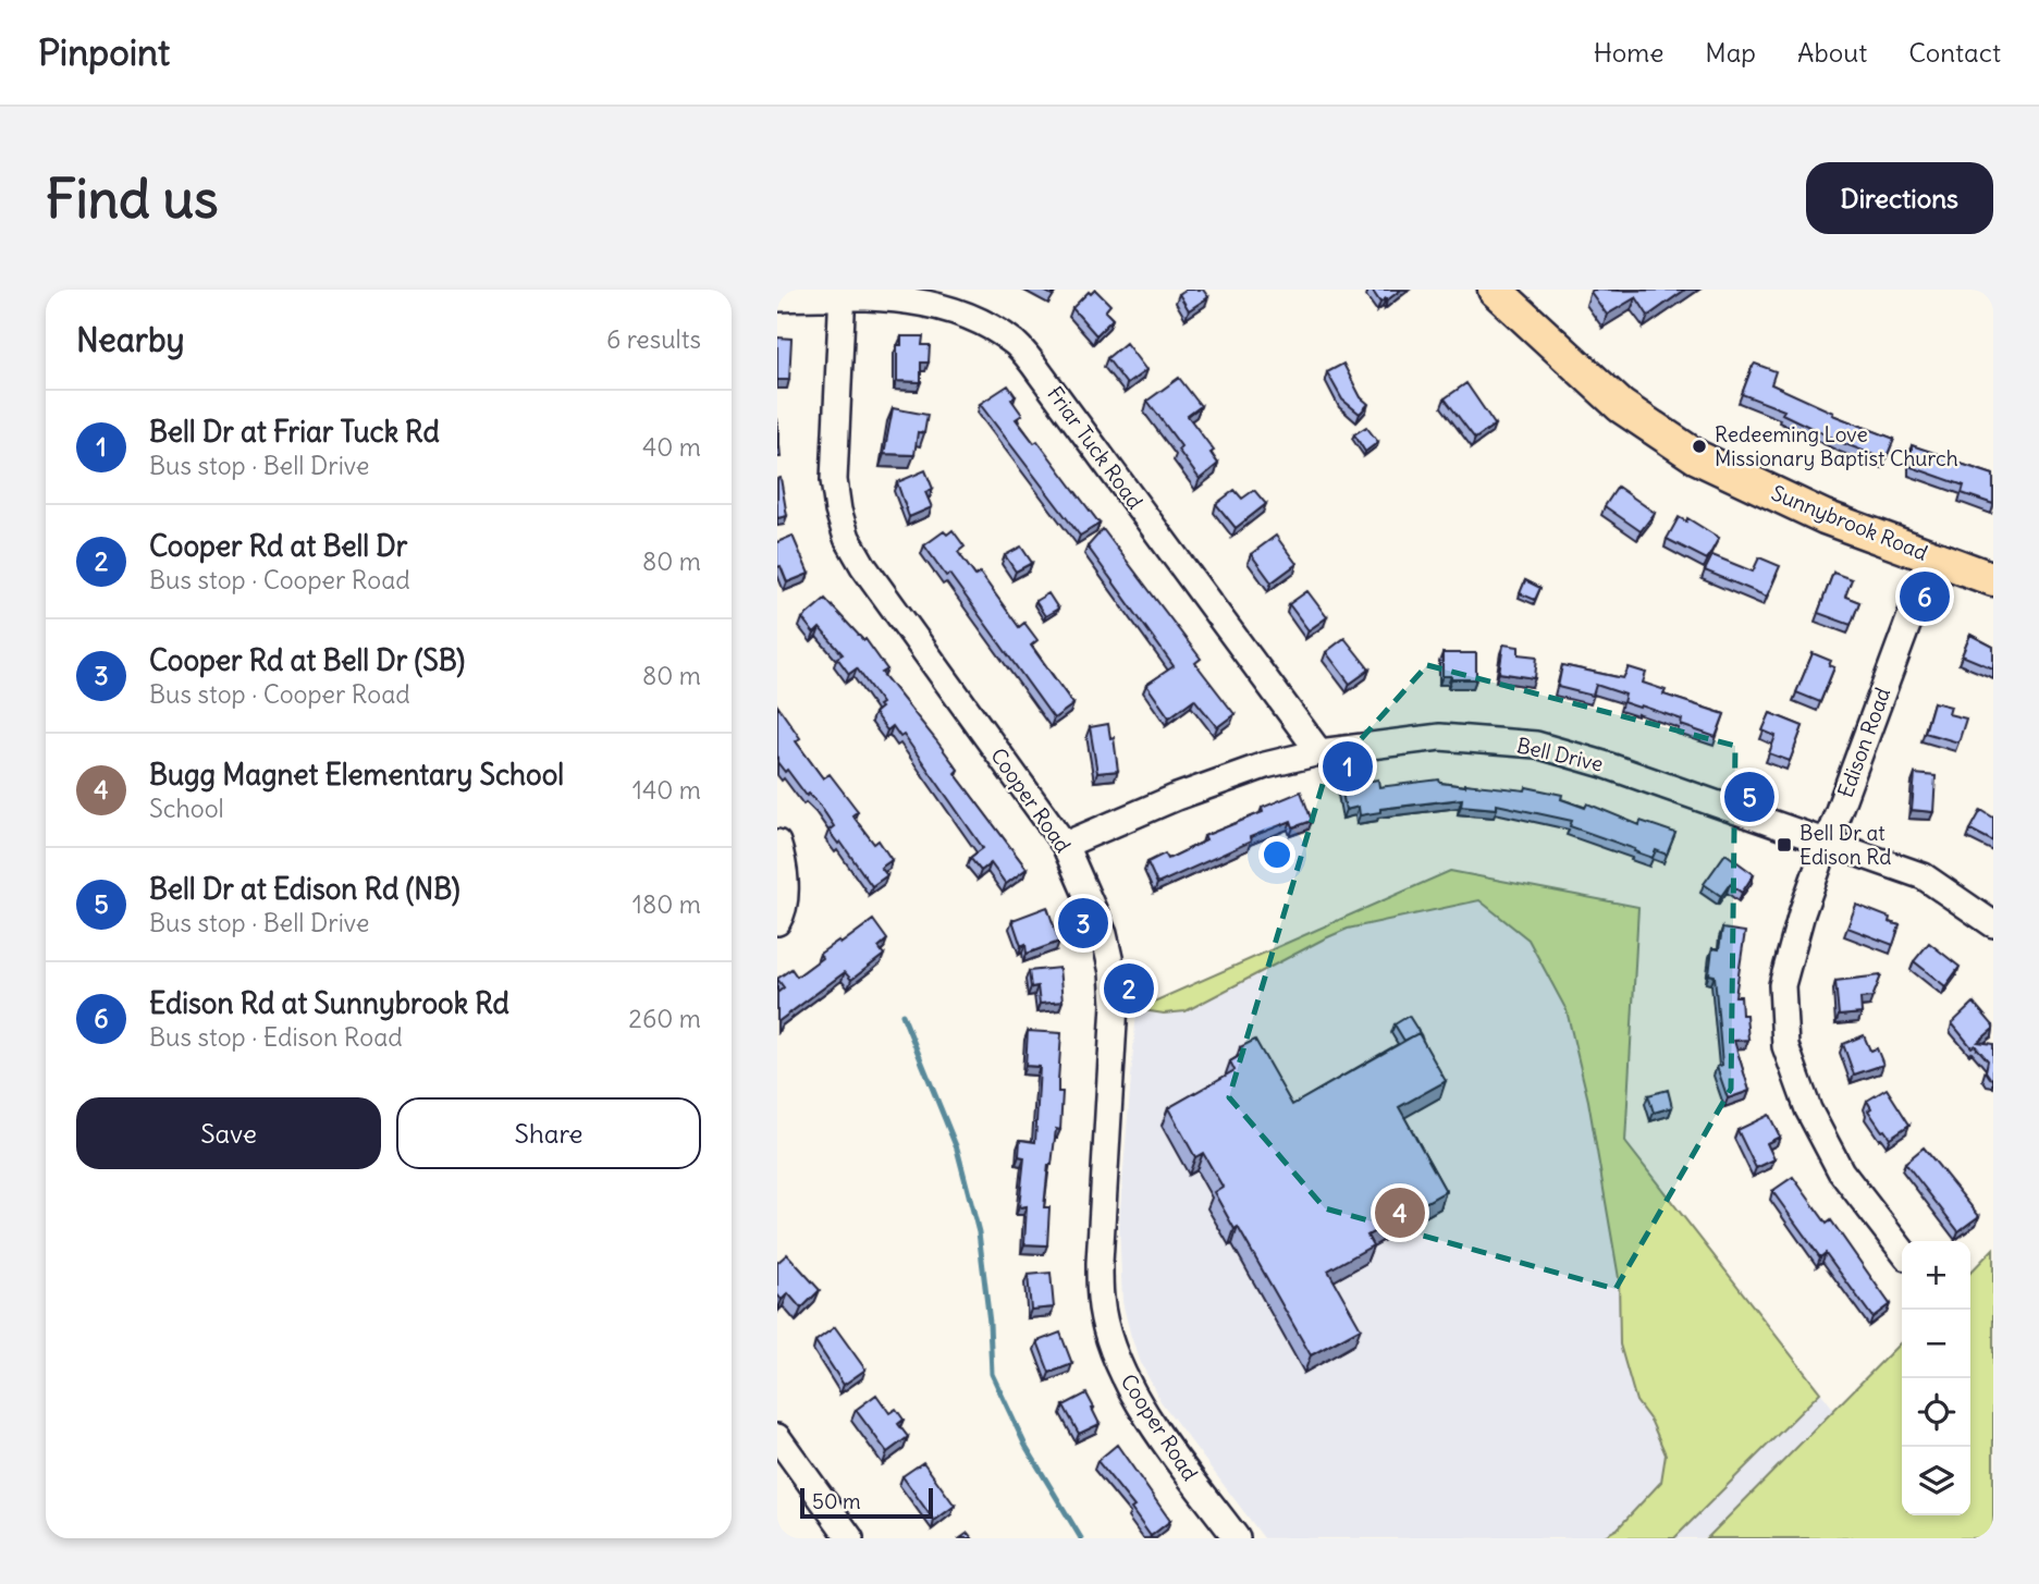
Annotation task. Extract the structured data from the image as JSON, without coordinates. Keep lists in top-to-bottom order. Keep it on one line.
{"streets":{"main road":["Sunnybrook Road"],"street":["Friar Tuck Road","Edison Road","Bell Drive","Cooper Road"]},"crossings":[["Friar Tuck Road","Bell Drive"],["Friar Tuck Road","Cooper Road"],["Sunnybrook Road","Edison Road"],["Edison Road","Bell Drive"],["Bell Drive","Cooper Road"]],"places":{"other":["Redeeming Love Missionary Baptist Church"],"transit":["Bell Dr at Edison Rd"]},"scale_bar":"50 m","page":{"header":"Pinpoint","nav":["Home","Map","About","Contact"],"buttons":["Directions",["Save","Share"]],"title":"Find us","heading":["Nearby","6 results"],"list":[{"mark":"1","name":"Bell Dr at Friar Tuck Rd","note":"Bus stop · Bell Drive","value":"40 m"},{"mark":"2","name":"Cooper Rd at Bell Dr","note":"Bus stop · Cooper Road","value":"80 m"},{"mark":"3","name":"Cooper Rd at Bell Dr (SB)","note":"Bus stop · Cooper Road","value":"80 m"},{"mark":"4","name":"Bugg Magnet Elementary School","note":"School","value":"140 m"},{"mark":"5","name":"Bell Dr at Edison Rd (NB)","note":"Bus stop · Bell Drive","value":"180 m"},{"mark":"6","name":"Edison Rd at Sunnybrook Rd","note":"Bus stop · Edison Road","value":"260 m"}],"pins":["6","1","5","3","2","4"],"map_buttons":["+","−"],"scale":"50 m"}}
